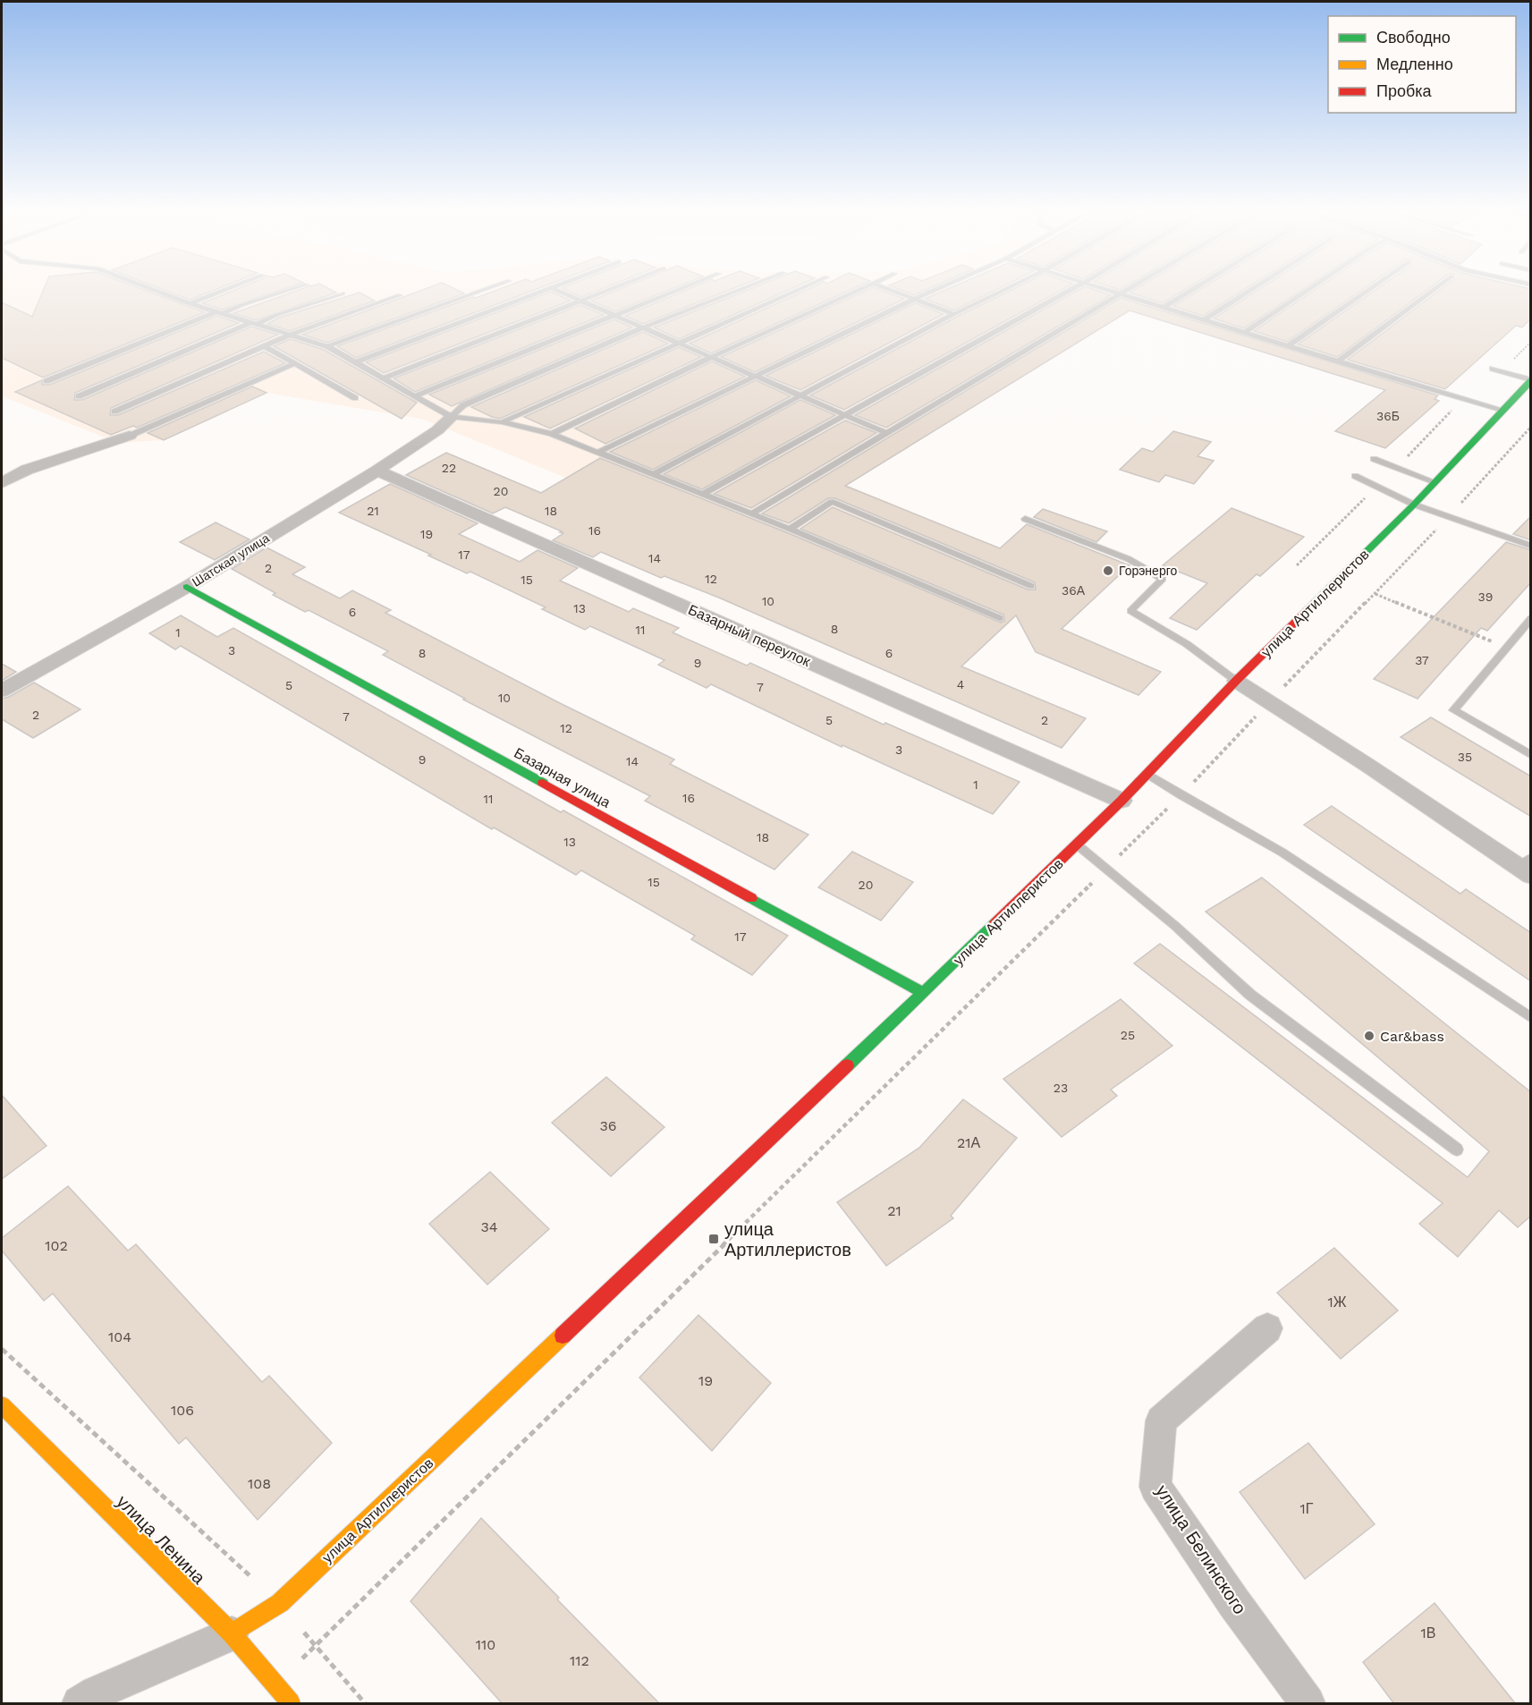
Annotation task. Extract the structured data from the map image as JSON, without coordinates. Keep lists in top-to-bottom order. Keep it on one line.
{"streets":{"street":["Шатская улица","улица Артиллеристов","Базарный переулок","Базарная улица","улица Ленина","улица Белинского"]},"crossings":[["Шатская улица","Базарный переулок"],["Шатская улица","Базарная улица"],["улица Артиллеристов","Базарный переулок"],["улица Артиллеристов","Базарная улица"],["улица Артиллеристов","улица Ленина"]],"places":{"other":["Горэнерго","Car&bass"],"transit":["улица Артиллеристов"]},"house_numbers":["36Б","22","20","21","18","16","19","17","14","2","12","15","36А","39","10","13","6","8","11","1","3","8","6","37","9","4","5","7","10","2","7","5","2","12","3","35","9","14","1","16","11","18","13","15","20","17","25","23","36","21А","21","34","102","1Ж","104","19","106","108","1Г","1В","110","112"],"legend":["Свободно","Медленно","Пробка"]}
